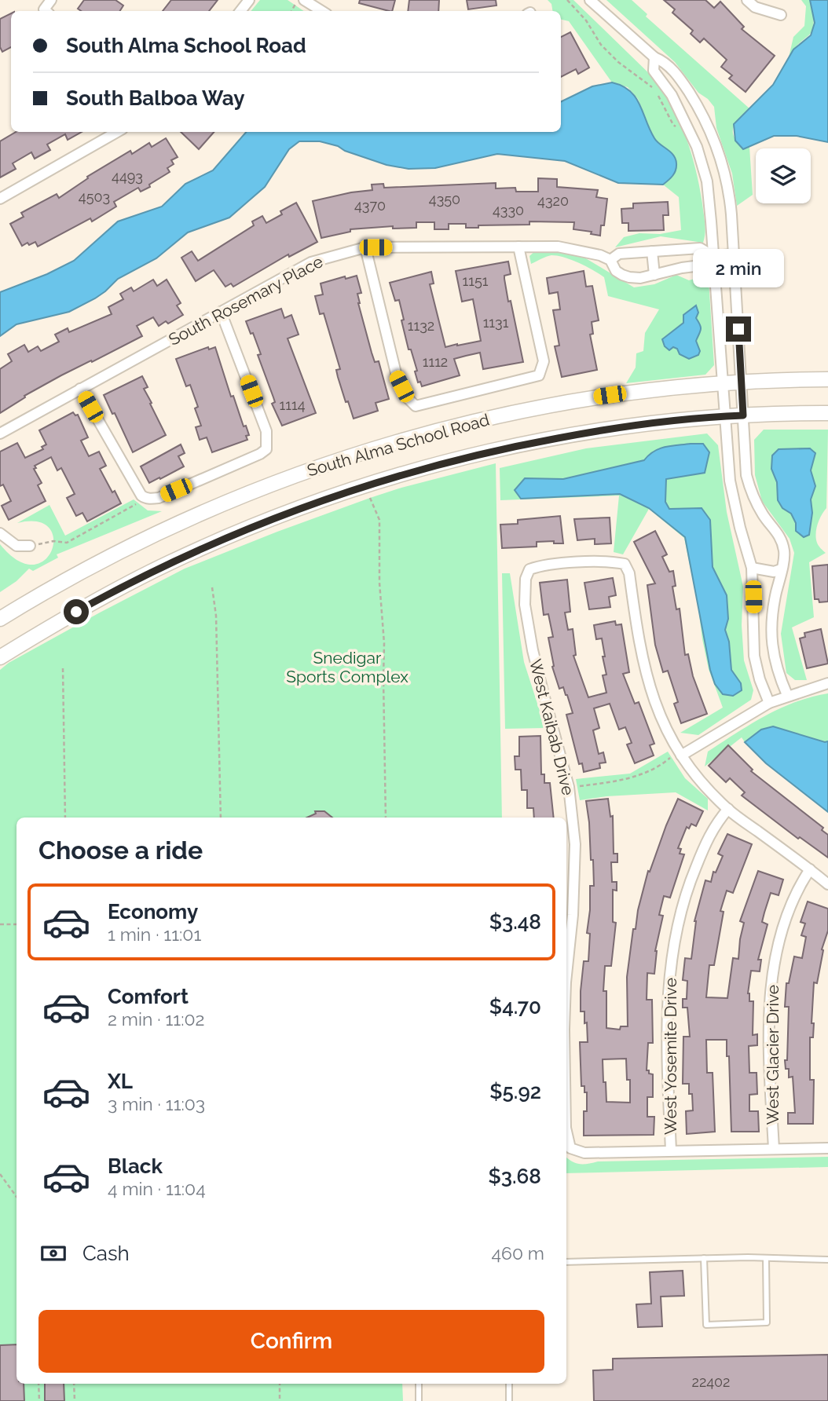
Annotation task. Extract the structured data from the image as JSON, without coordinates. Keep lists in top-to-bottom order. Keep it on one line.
{"streets":{"main road":["South Alma School Road"],"street":["South Rosemary Place","West Kaibab Drive","West Glacier Drive","West Yosemite Drive"]},"crossings":[["West Kaibab Drive","West Yosemite Drive"]],"parks":["Snedigar Sports Complex"],"house_numbers":["4493","4503","4350","4320","4370","4330","1151","1131","1132","1112","1114","22402"],"page":{"banner":["South Alma School Road","South Balboa Way"],"bubble":"2 min","heading":"Choose a ride","list":[{"name":"Economy","note":"1 min · 11:01","value":"$3.48"},{"name":"Comfort","note":"2 min · 11:02","value":"$4.70"},{"name":"XL","note":"3 min · 11:03","value":"$5.92"},{"name":"Black","note":"4 min · 11:04","value":"$3.68"}],"pay":["Cash","460 m"],"buttons":"Confirm"}}
